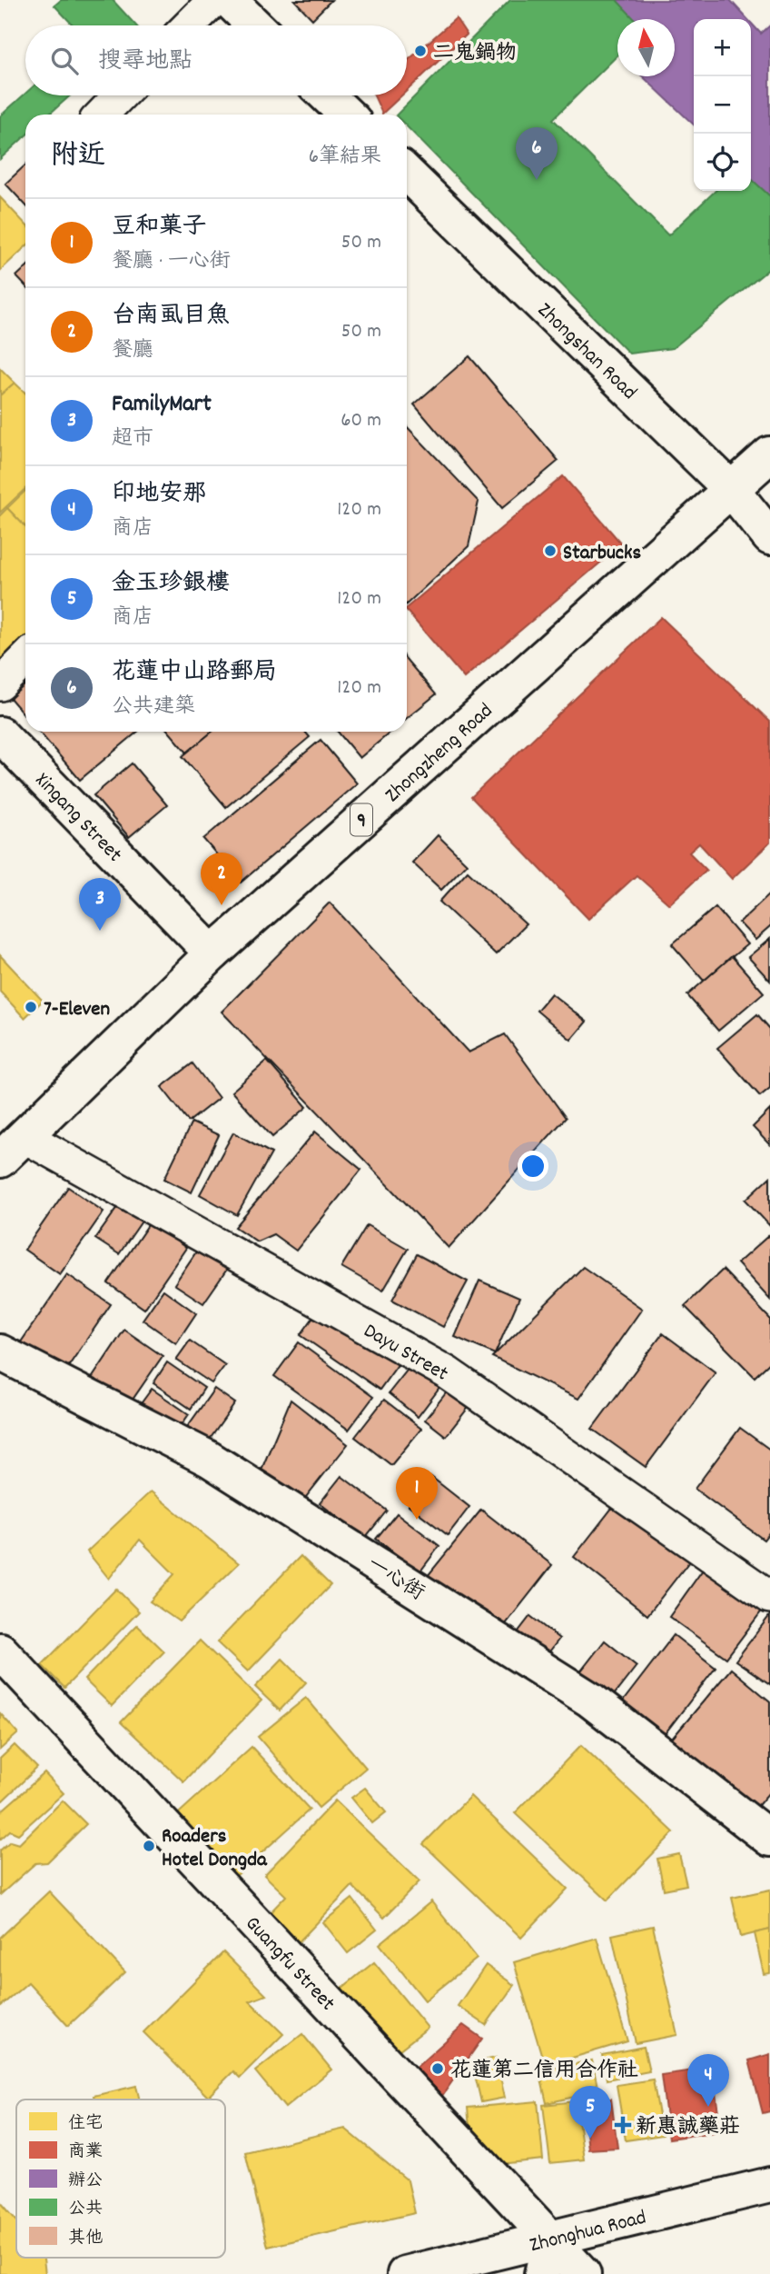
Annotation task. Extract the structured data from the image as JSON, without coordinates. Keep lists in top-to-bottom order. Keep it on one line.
{"streets":{"street":["Zhongshan Road","Zhongzheng Road","Xingang Street","9","一心街","Guangfu Street","Zhonghua Road"],"lane":["Dayu Street"]},"crossings":[["Zhongshan Road","Zhongzheng Road"],["Zhongzheng Road","Xingang Street"],["Zhongzheng Road","Dayu Street"],["Guangfu Street","Zhonghua Road"]],"places":{"other":["二鬼鍋物","Starbucks","7-Eleven","Roaders Hotel Dongda","花蓮第二信用合作社"],"health":["新惠誠藥莊"]},"legend":["住宅","商業","辦公","公共","其他"],"north":"top","page":{"map_buttons":["+","−"],"search":"搜尋地點","heading":["附近","6筆結果"],"pins":["6","2","3","1","4","5"],"list":[{"mark":"1","name":"豆和菓子","note":"餐廳 · 一心街","value":"50 m"},{"mark":"2","name":"台南虱目魚","note":"餐廳","value":"50 m"},{"mark":"3","name":"FamilyMart","note":"超市","value":"60 m"},{"mark":"4","name":"印地安那","note":"商店","value":"120 m"},{"mark":"5","name":"金玉珍銀樓","note":"商店","value":"120 m"},{"mark":"6","name":"花蓮中山路郵局","note":"公共建築","value":"120 m"}]}}
